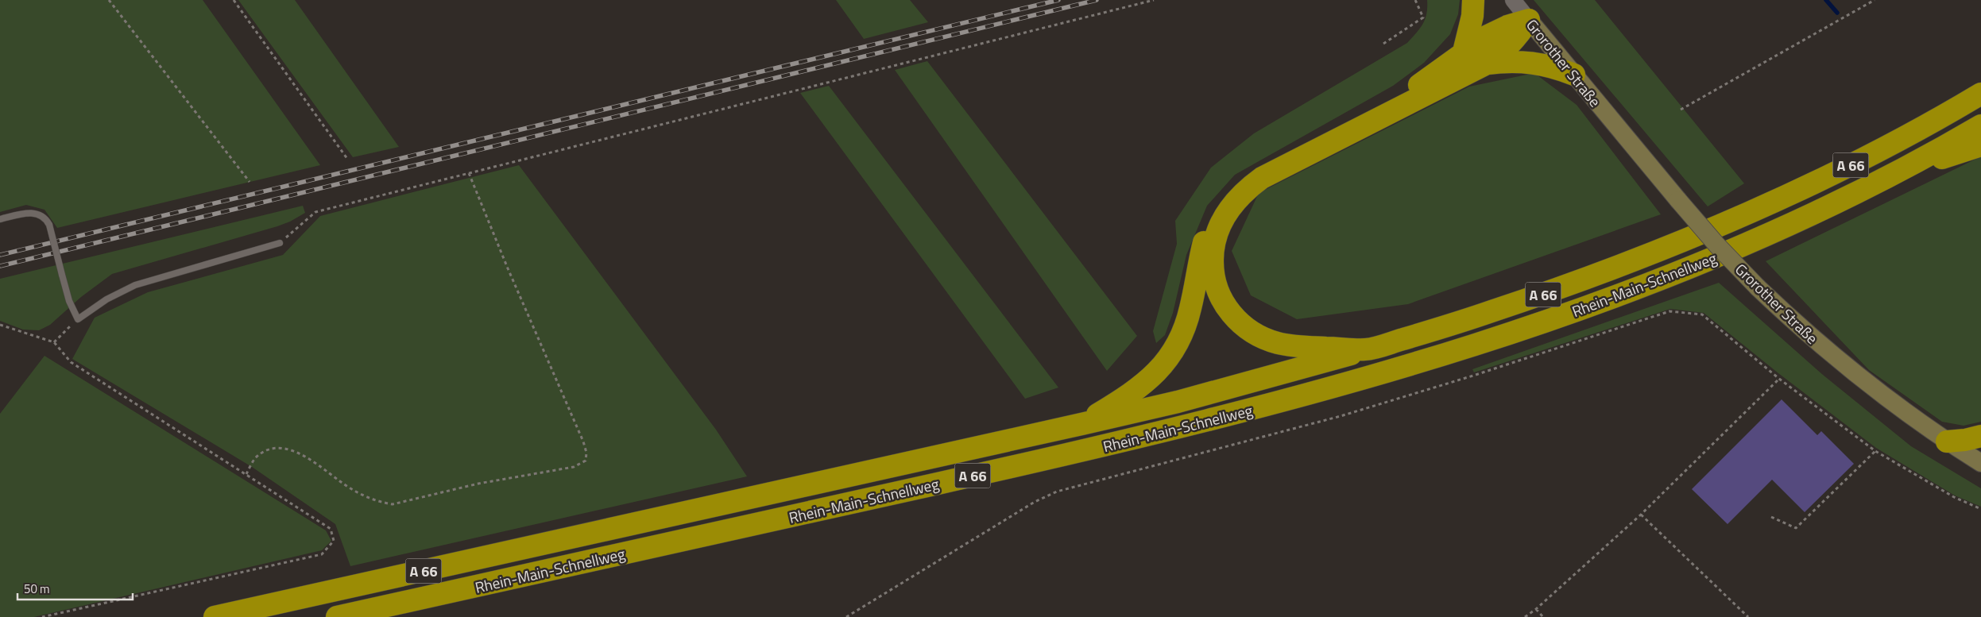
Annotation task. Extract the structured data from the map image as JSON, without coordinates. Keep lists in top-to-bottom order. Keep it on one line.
{"streets":{"highway":["A 66","Rhein-Main-Schnellweg"],"main road":["Grorother Straße"]},"crossings":[["A 66","Rhein-Main-Schnellweg"]],"scale_bar":"50 m"}
